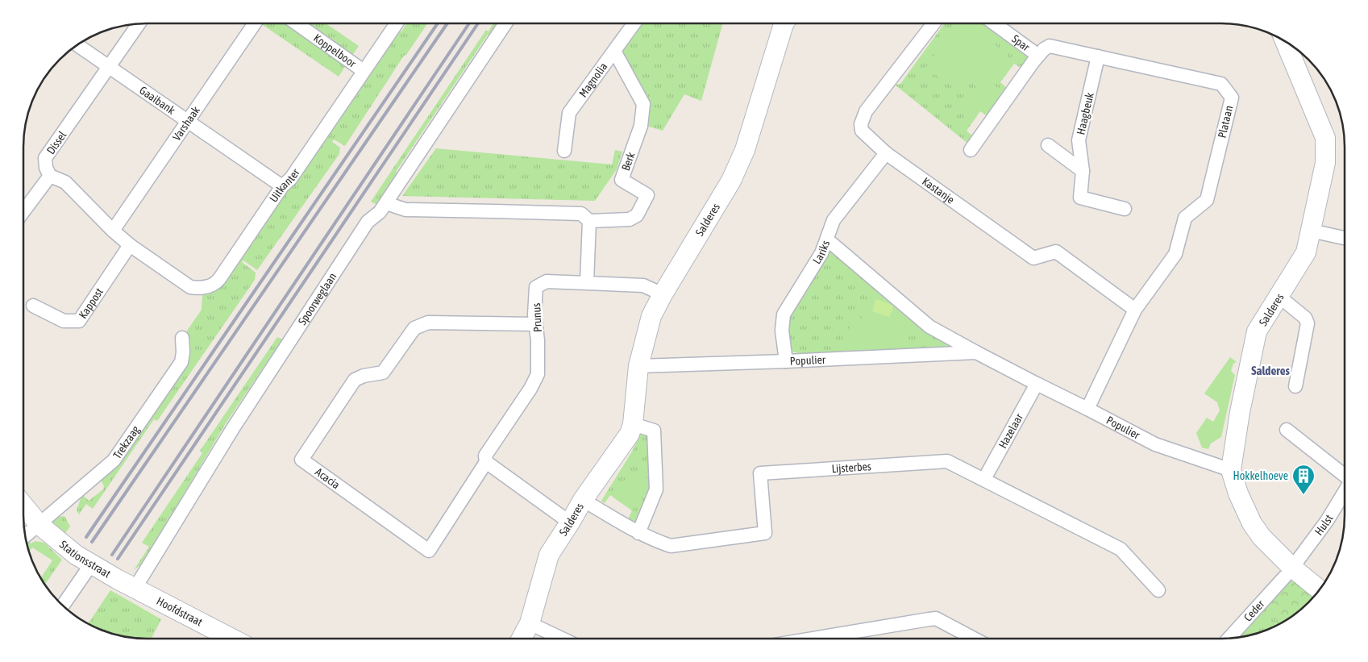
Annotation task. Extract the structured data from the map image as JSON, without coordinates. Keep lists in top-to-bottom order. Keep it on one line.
{"streets":{"street":["Spar","Koppelboor","Magnolia","Gaaibank","Haagbeuk","Plataan","Varshaak","Dissel","Berk","Uitkanter","Kastanje","Salderes","Lariks","Spoorweglaan","Kappost","Prunus","Populier","Hazelaar","Trekzaag","Lijsterbes","Acacia","Hulst","Stationsstraat","Hoofdstraat","Ceder"]},"crossings":[["Spar","Plataan"],["Koppelboor","Uitkanter"],["Magnolia","Berk"],["Gaaibank","Varshaak"],["Gaaibank","Dissel"],["Gaaibank","Uitkanter"],["Haagbeuk","Plataan"],["Plataan","Kastanje"],["Plataan","Populier"],["Berk","Spoorweglaan"],["Uitkanter","Kappost"],["Kastanje","Lariks"],["Salderes","Prunus"],["Salderes","Populier"],["Salderes","Lijsterbes"],["Salderes","Hulst"],["Salderes","Ceder"],["Lariks","Populier"],["Spoorweglaan","Stationsstraat"],["Spoorweglaan","Hoofdstraat"],["Prunus","Acacia"],["Populier","Hazelaar"],["Hazelaar","Lijsterbes"],["Trekzaag","Stationsstraat"],["Hulst","Ceder"],["Stationsstraat","Hoofdstraat"]],"districts":["Salderes"],"places":{"building":["Hokkelhoeve"]}}
